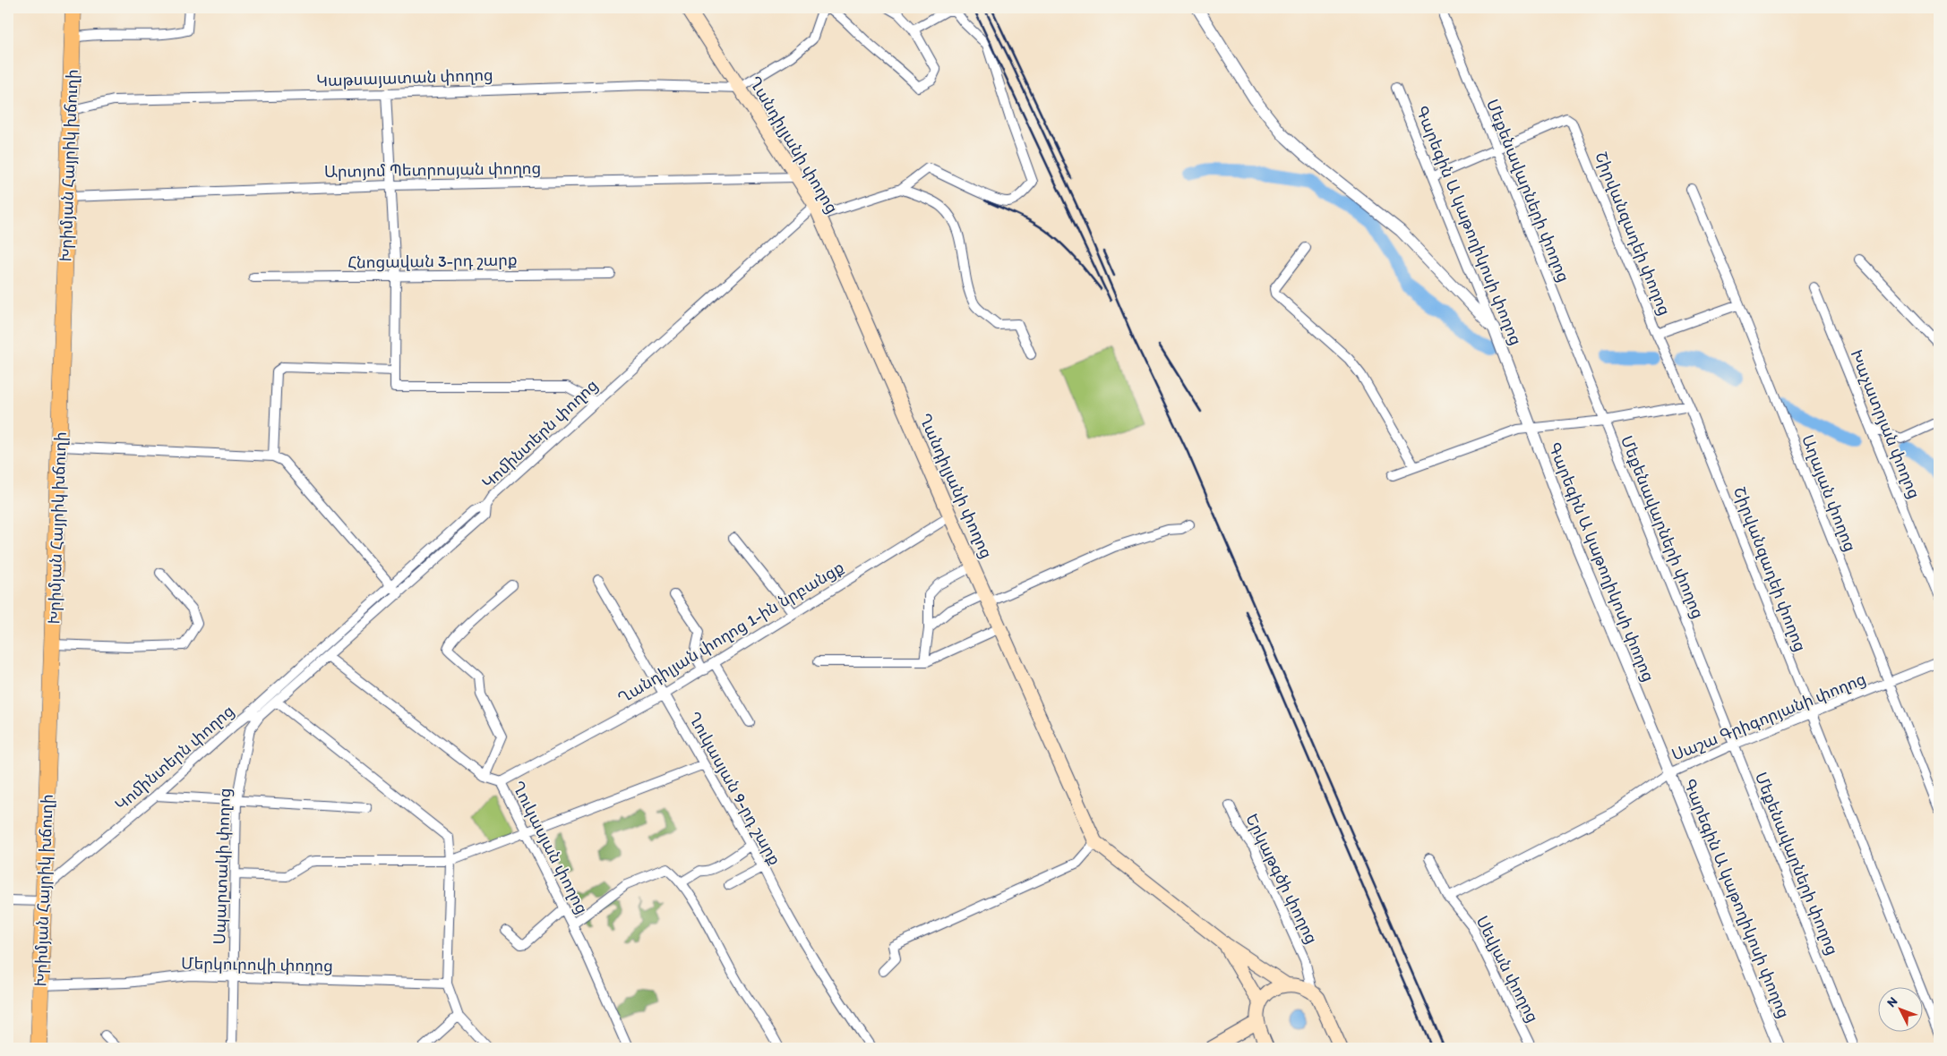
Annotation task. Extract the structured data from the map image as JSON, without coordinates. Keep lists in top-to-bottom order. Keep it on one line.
{"streets":{"highway":["Խրիմյան Հայրիկ խճուղի"],"main road":["Ղանդիլյանի փողոց"],"street":["Կաթսայատան փողոց","Արտյոմ Պետրոսյան փողոց","Մեքենավարների փողոց","Գարեգին Ա կաթողիկոսի փողոց","Շիրվանզադեի փողոց","Հնոցավան 3-րդ շարք","Խաչատրյան փողոց","Կոմինտերն փողոց","Աղայան փողոց","Ղանդիլյան փողոց 1-ին նրբանցք","Սաշա Գրիգորյանի փողոց","Ղուկասյան 9-րդ շարք","Ղուկասյան փողոց","Սպարտակի փողոց","Երկաթգծի փողոց","Մերկուրովի փողոց","Սեվյան փողոց"]},"crossings":[["Կաթսայատան փողոց","Ղանդիլյանի փողոց"],["Կաթսայատան փողոց","Խրիմյան Հայրիկ խճուղի"],["Ղանդիլյանի փողոց","Արտյոմ Պետրոսյան փողոց"],["Ղանդիլյանի փողոց","Կոմինտերն փողոց"],["Ղանդիլյանի փողոց","Ղանդիլյան փողոց 1-ին նրբանցք"],["Խրիմյան Հայրիկ խճուղի","Արտյոմ Պետրոսյան փողոց"],["Խրիմյան Հայրիկ խճուղի","Կոմինտերն փողոց"],["Խրիմյան Հայրիկ խճուղի","Մերկուրովի փողոց"],["Մեքենավարների փողոց","Շիրվանզադեի փողոց"],["Մեքենավարների փողոց","Սաշա Գրիգորյանի փողոց"],["Գարեգին Ա կաթողիկոսի փողոց","Սաշա Գրիգորյանի փողոց"],["Շիրվանզադեի փողոց","Սաշա Գրիգորյանի փողոց"],["Կոմինտերն փողոց","Ղուկասյան փողոց"],["Կոմինտերն փողոց","Սպարտակի փողոց"],["Աղայան փողոց","Սաշա Գրիգորյանի փողոց"],["Ղանդիլյան փողոց 1-ին նրբանցք","Ղուկասյան 9-րդ շարք"],["Ղանդիլյան փողոց 1-ին նրբանցք","Ղուկասյան փողոց"],["Սաշա Գրիգորյանի փողոց","Սեվյան փողոց"],["Սպարտակի փողոց","Մերկուրովի փողոց"]],"north":"top left"}
